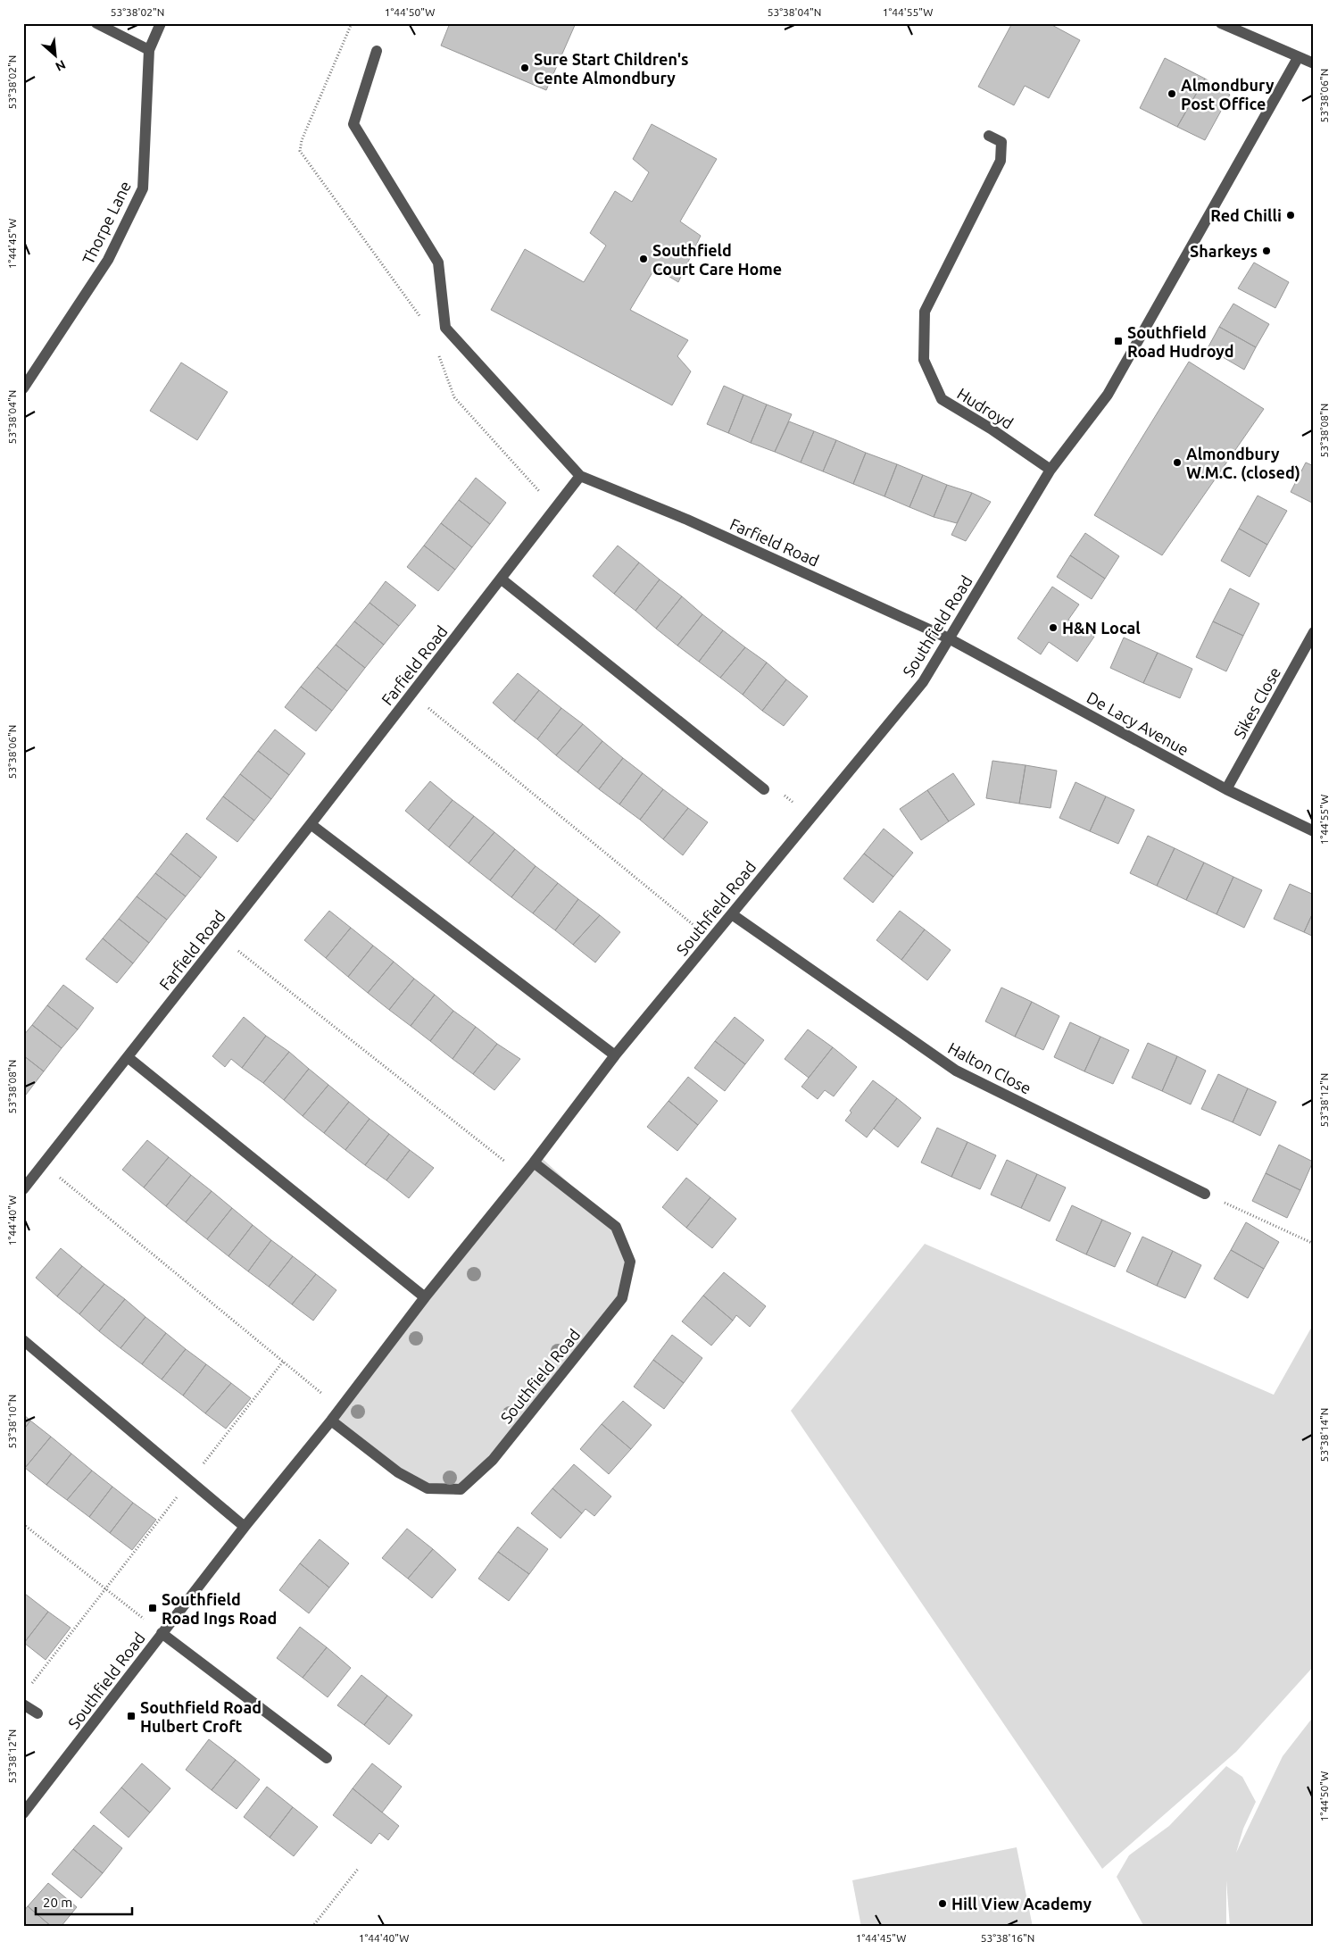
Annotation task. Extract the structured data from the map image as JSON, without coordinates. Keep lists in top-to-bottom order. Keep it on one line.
{"streets":{"street":["Thorpe Lane","Hudroyd","Farfield Road","Southfield Road","Sikes Close","De Lacy Avenue","Halton Close"]},"crossings":[["Hudroyd","Southfield Road"],["Farfield Road","Southfield Road"],["Farfield Road","De Lacy Avenue"],["Southfield Road","De Lacy Avenue"],["Southfield Road","Halton Close"],["Sikes Close","De Lacy Avenue"]],"places":{"other":["Sure Start Children's Cente Almondbury","Almondbury Post Office","Red Chilli","Sharkeys","Southfield Court Care Home","Almondbury W.M.C. (closed)","H&N Local","Hill View Academy"],"transit":["Southfield Road Hudroyd","Southfield Road Ings Road","Southfield Road Hulbert Croft"]},"scale_bar":"20 m","north":"bottom right","coordinates":["53°38'02\"N","1°44'50\"W","53°38'04\"N","1°44'55\"W","53°38'06\"N","1°44'45\"W","53°38'08\"N","53°38'12\"N","1°44'40\"W","53°38'10\"N","53°38'14\"N","53°38'16\"N"]}
